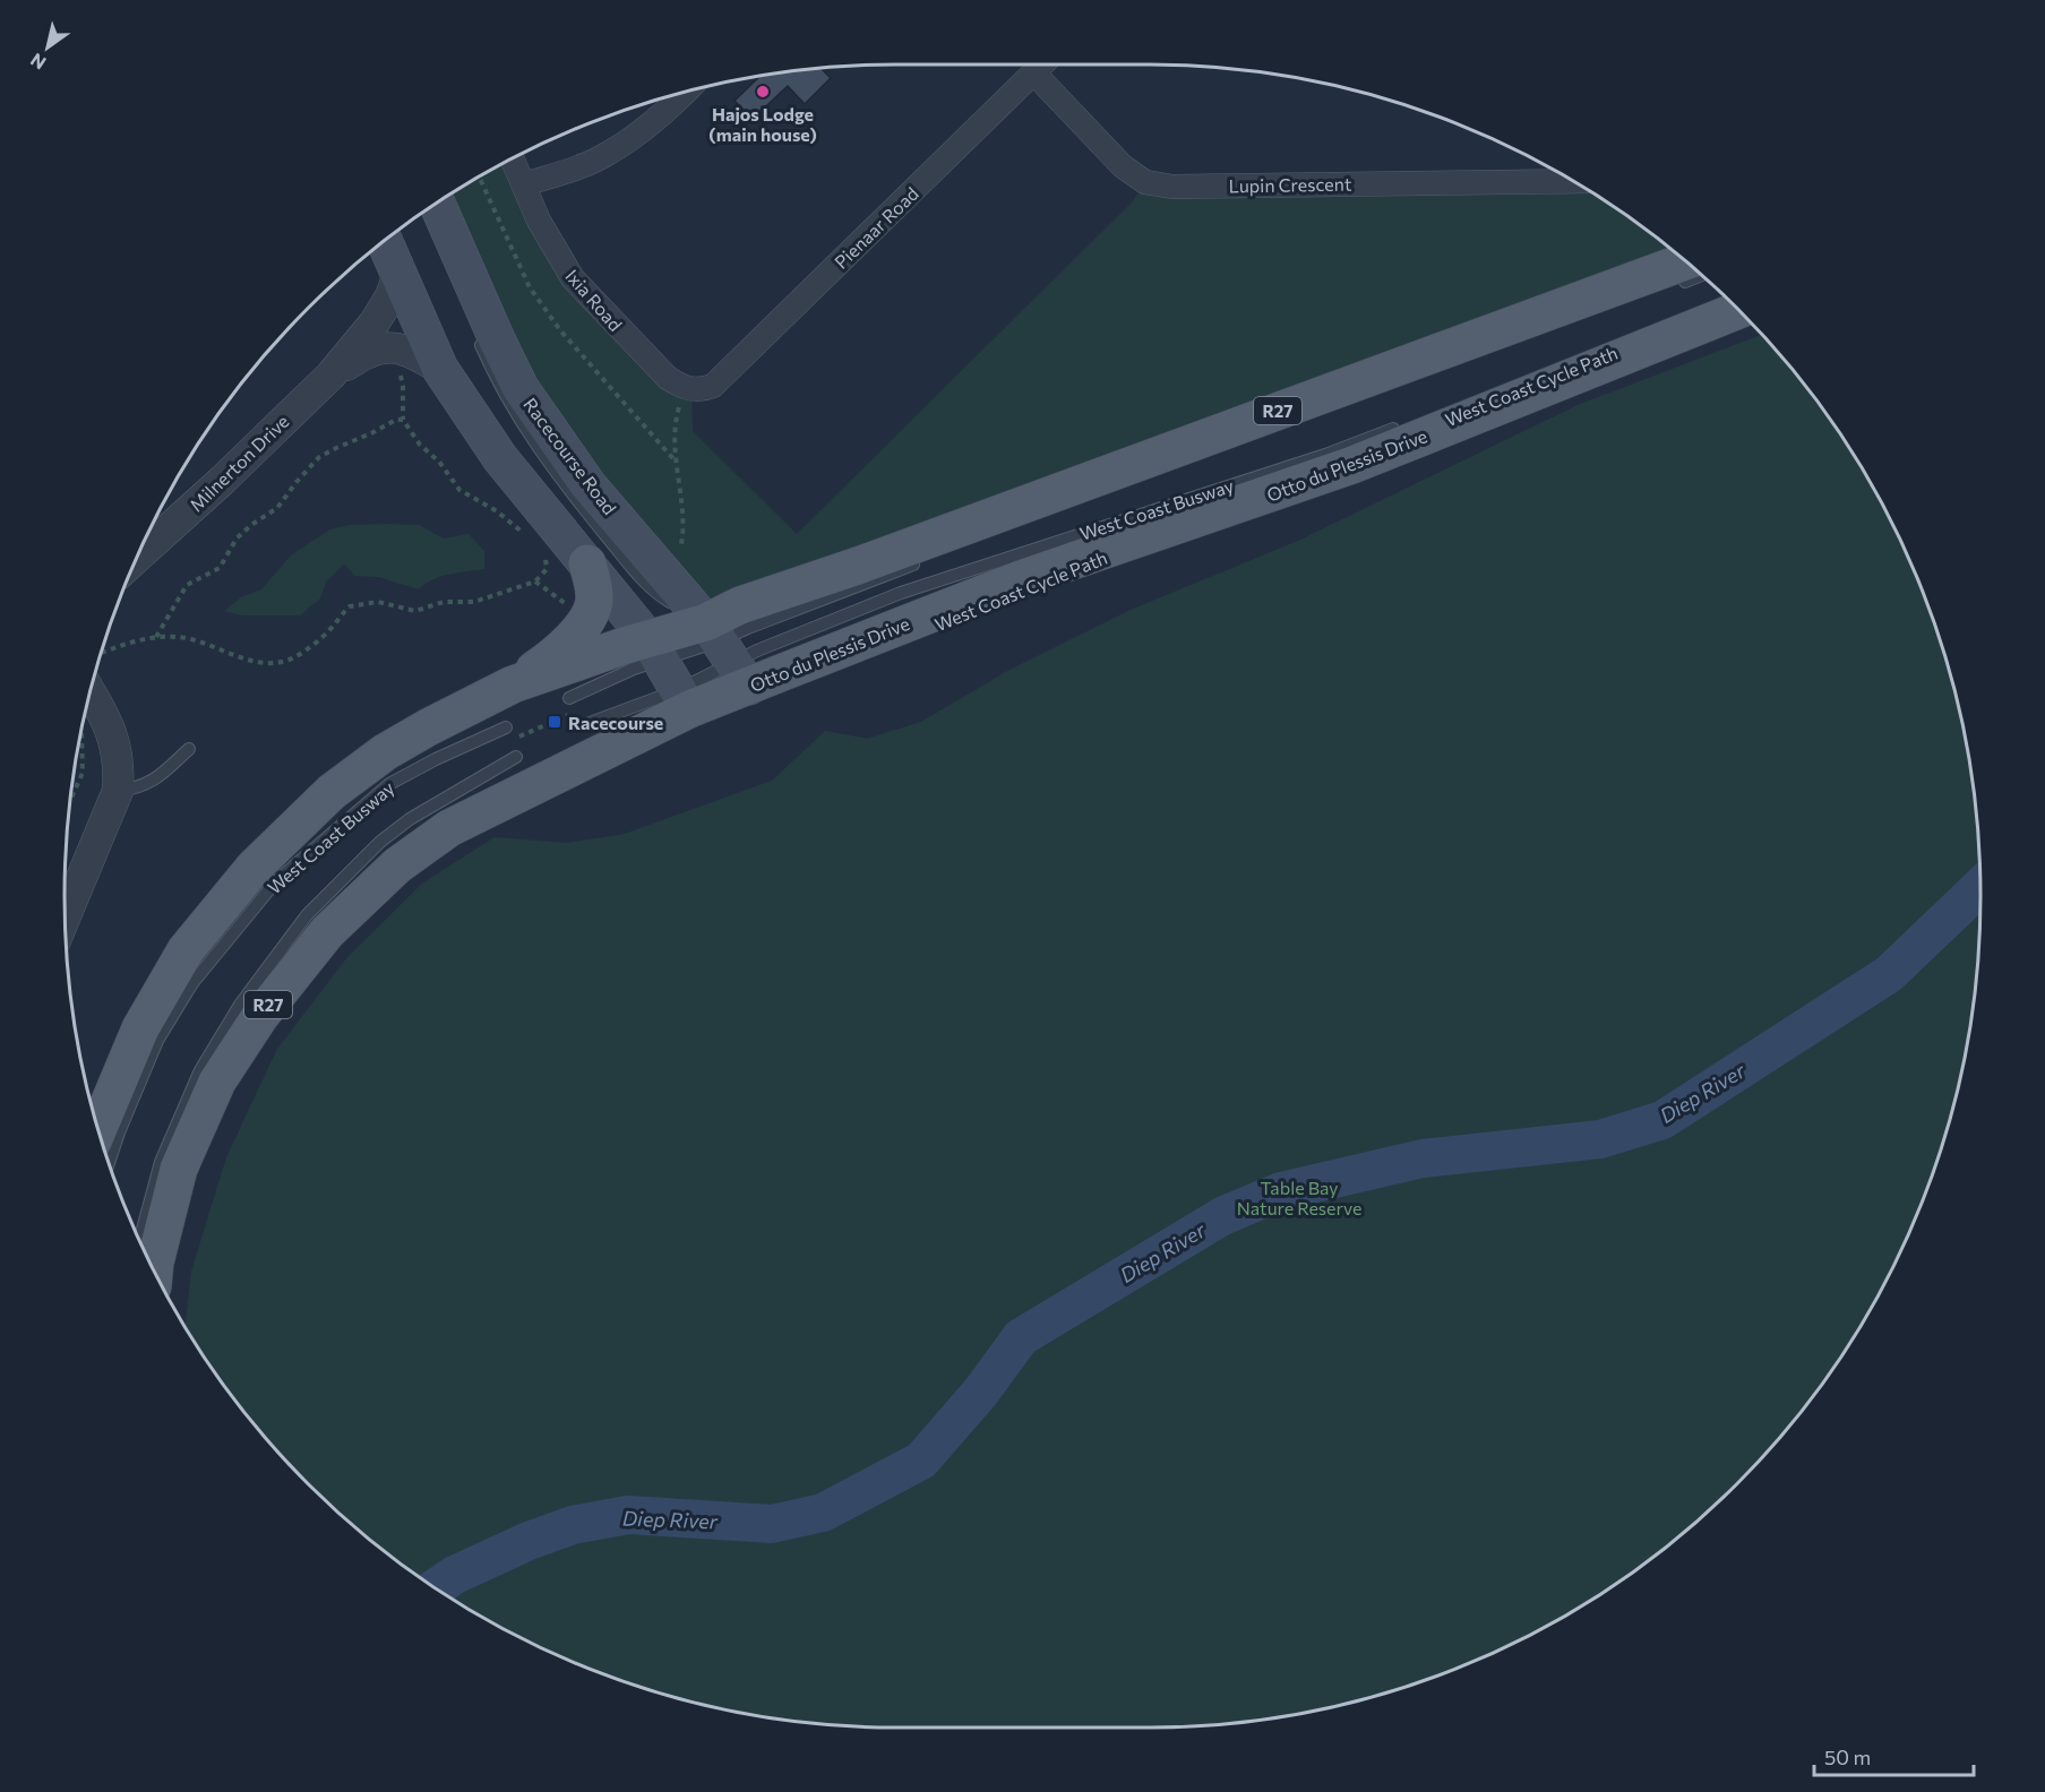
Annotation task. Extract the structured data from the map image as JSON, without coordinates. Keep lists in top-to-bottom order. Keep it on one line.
{"streets":{"main road":["R27","Racecourse Road","Otto du Plessis Drive"],"street":["Lupin Crescent","Pienaar Road","Ixia Road","Milnerton Drive"],"lane":["West Coast Busway"]},"crossings":[["Lupin Crescent","Pienaar Road"],["Pienaar Road","Ixia Road"],["Racecourse Road","Otto du Plessis Drive"],["Racecourse Road","West Coast Busway"],["Otto du Plessis Drive","West Coast Busway"]],"water":["Diep River"],"parks":["Table Bay Nature Reserve"],"places":{"other":["Hajos Lodge (main house)"],"transit":["Racecourse"]},"scale_bar":"50 m","north":"bottom left"}
